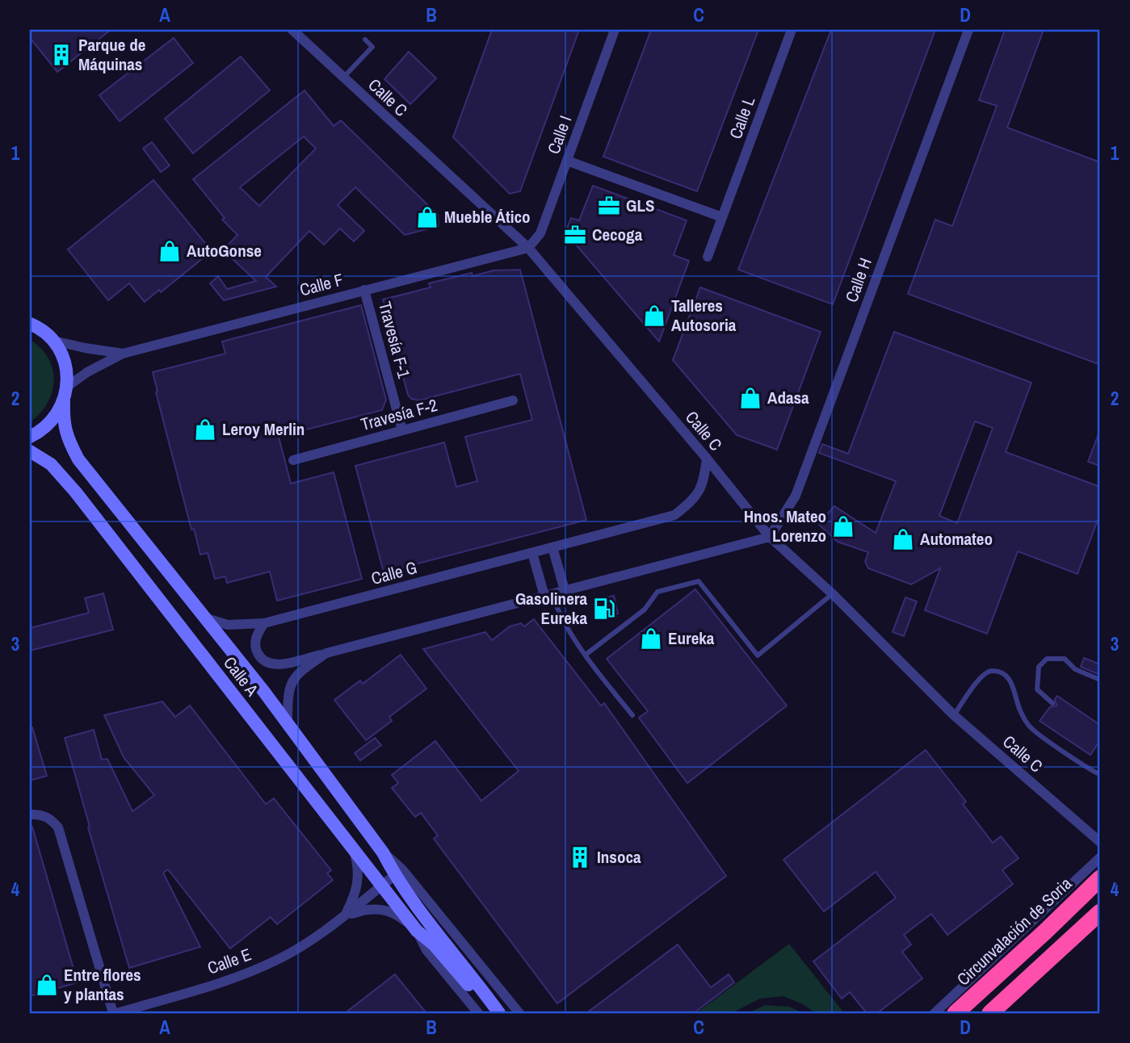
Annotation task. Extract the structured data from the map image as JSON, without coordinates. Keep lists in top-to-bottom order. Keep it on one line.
{"streets":{"highway":["Circunvalación de Soria"],"street":["Calle C","Calle L","Calle I","Calle H","Calle F","Travesía F-1","Travesía F-2","Calle G","Calle A","Calle E"]},"crossings":[["Calle C","Calle I"],["Calle C","Calle H"],["Calle C","Calle F"],["Calle C","Calle G"],["Calle I","Calle F"],["Calle F","Travesía F-1"],["Travesía F-1","Travesía F-2"],["Calle G","Calle A"],["Calle A","Calle E"]],"places":{"building":["Parque de Máquinas","Insoca"],"office":["GLS","Cecoga"],"shop":["Mueble Ático","AutoGonse","Talleres Autosoria","Adasa","Leroy Merlin","Hnos. Mateo Lorenzo","Automateo","Eureka","Entre flores y plantas"],"fuel station":["Gasolinera Eureka"]},"grid":{"columns":["A","B","C","D"],"rows":["1","2","3","4"]}}
